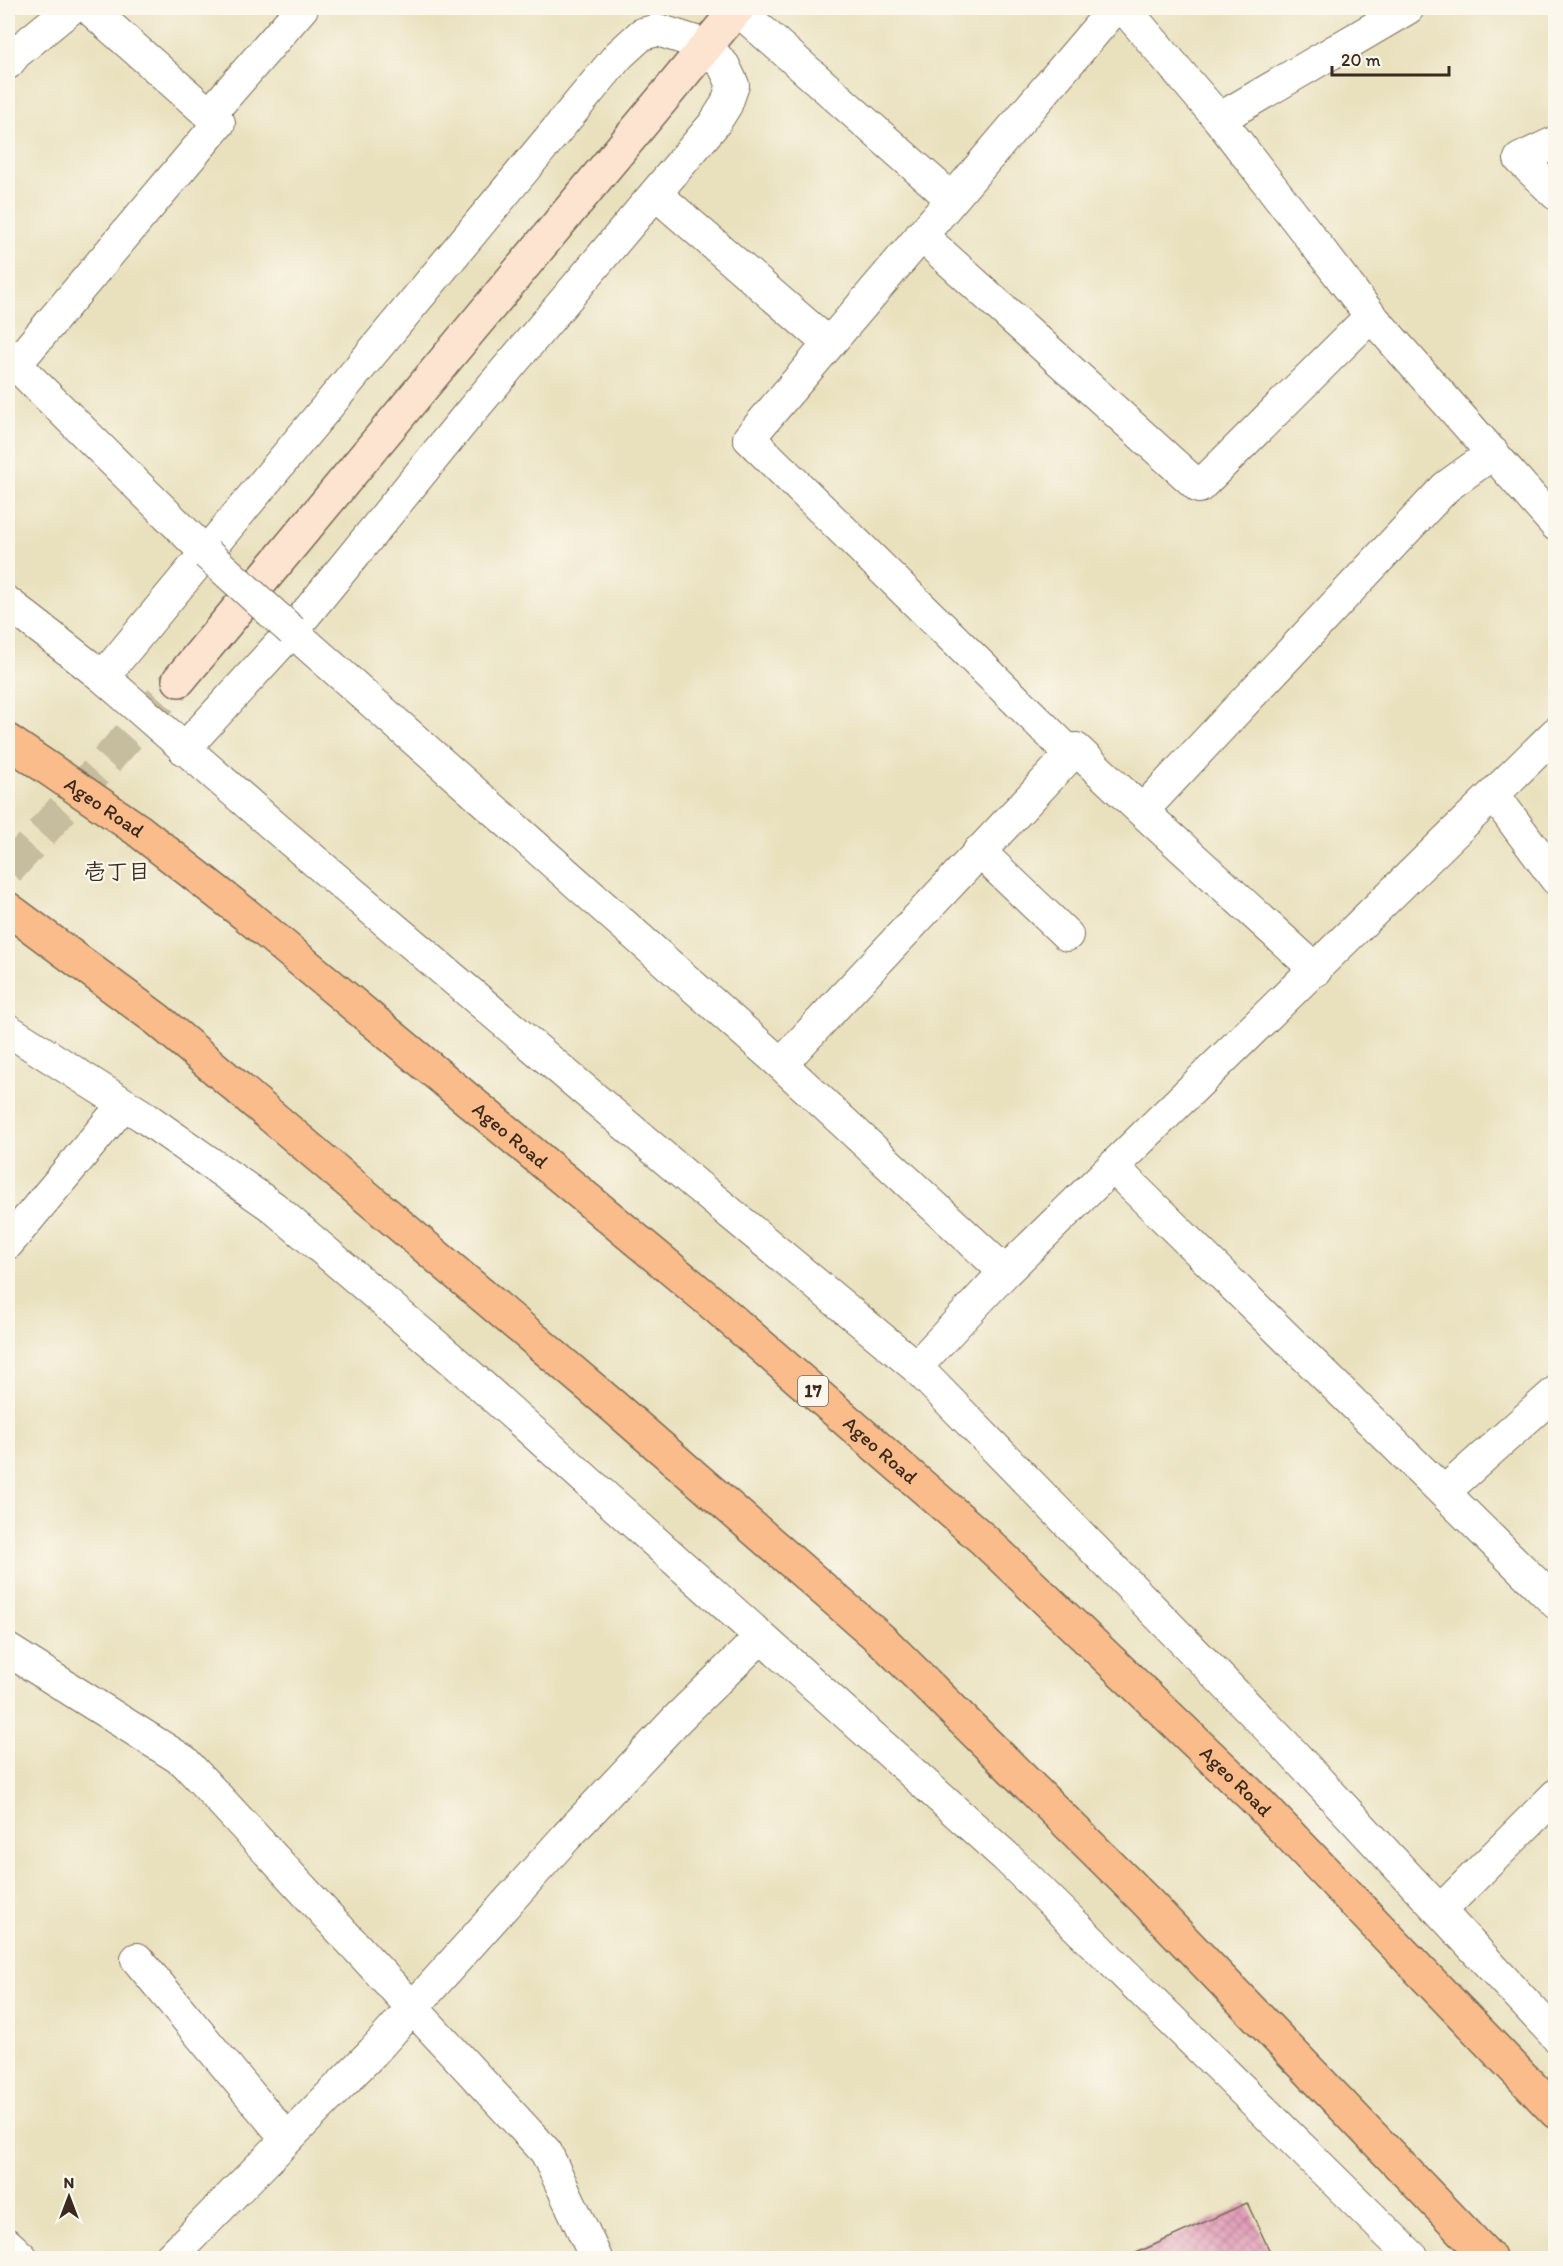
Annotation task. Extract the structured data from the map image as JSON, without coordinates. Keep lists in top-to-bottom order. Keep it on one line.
{"streets":{"highway":["Ageo Road","17"]},"districts":["壱丁目"],"scale_bar":"20 m","north":"top"}
